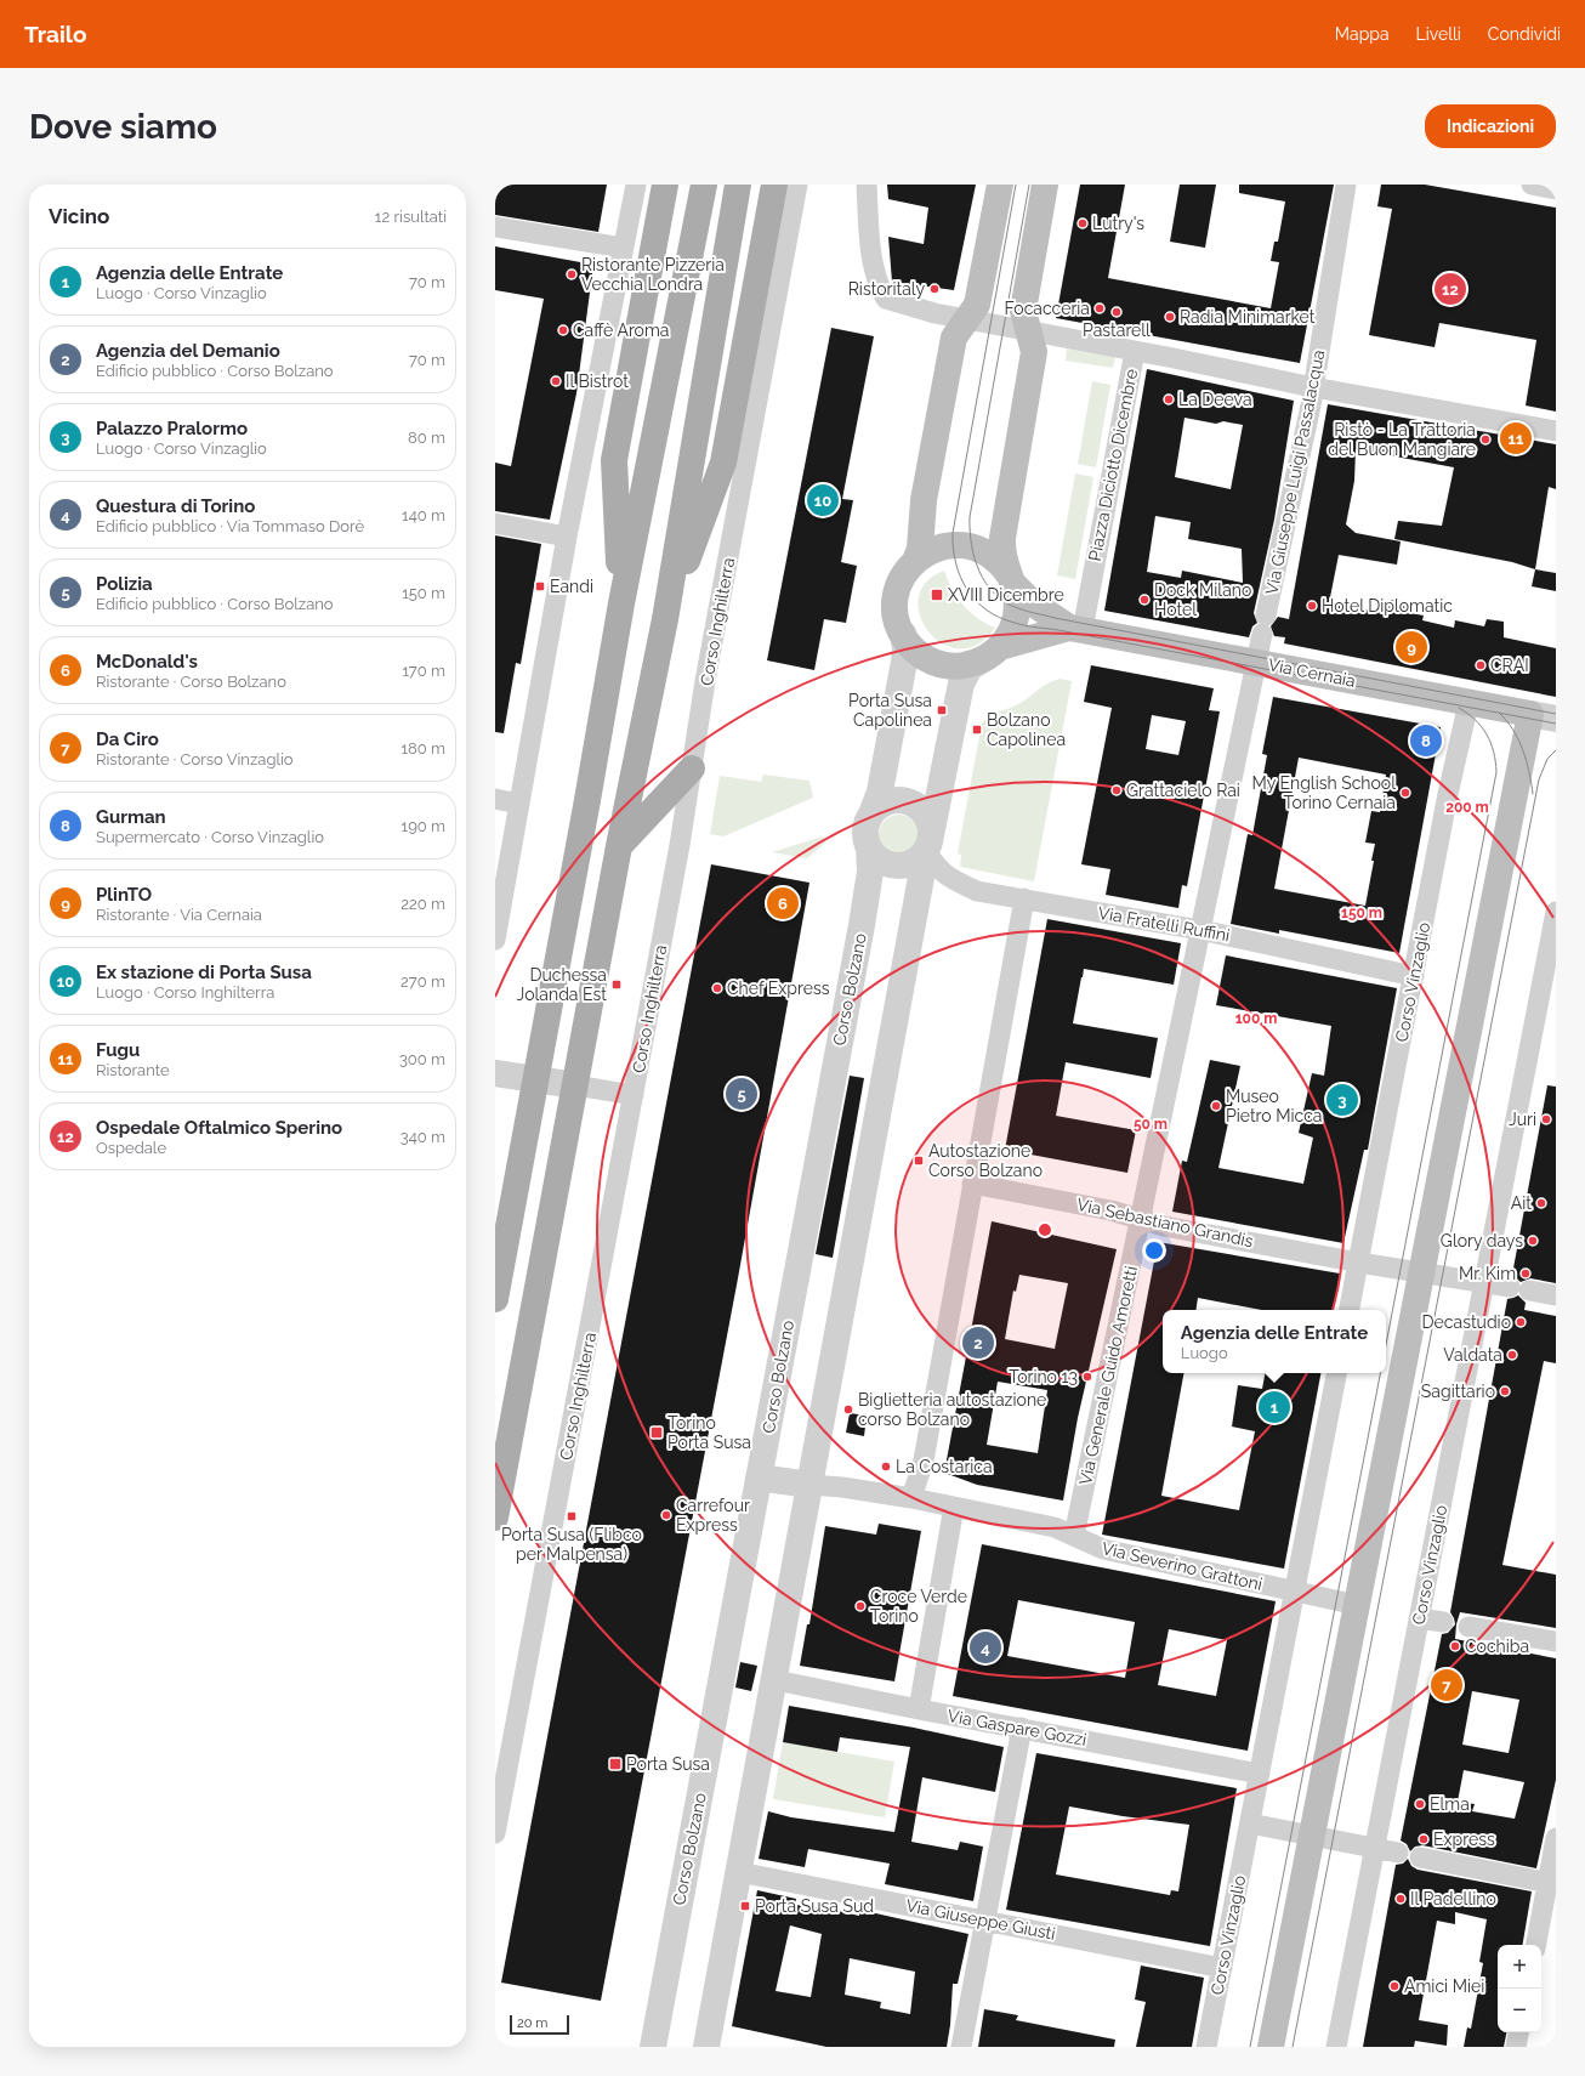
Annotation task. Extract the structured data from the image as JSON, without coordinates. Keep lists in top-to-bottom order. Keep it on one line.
{"streets":{"main road":["Via Cernaia"],"street":["Piazza Diciotto Dicembre","Via Giuseppe Luigi Passalacqua","Corso Inghilterra","Via Fratelli Ruffini","Corso Vinzaglio","Corso Bolzano","Via Sebastiano Grandis","Via Generale Guido Amoretti","Via Severino Grattoni","Via Gaspare Gozzi","Via Giuseppe Giusti"]},"crossings":[["Piazza Diciotto Dicembre","Via Cernaia"],["Via Giuseppe Luigi Passalacqua","Via Cernaia"],["Via Giuseppe Luigi Passalacqua","Via Fratelli Ruffini"],["Via Giuseppe Luigi Passalacqua","Via Generale Guido Amoretti"],["Via Cernaia","Corso Vinzaglio"],["Via Fratelli Ruffini","Corso Vinzaglio"],["Via Fratelli Ruffini","Corso Bolzano"],["Via Fratelli Ruffini","Via Generale Guido Amoretti"],["Corso Vinzaglio","Via Sebastiano Grandis"],["Corso Vinzaglio","Via Severino Grattoni"],["Corso Vinzaglio","Via Gaspare Gozzi"],["Corso Vinzaglio","Via Giuseppe Giusti"],["Via Sebastiano Grandis","Via Generale Guido Amoretti"],["Via Generale Guido Amoretti","Via Severino Grattoni"]],"places":{"other":["Lutry's","Ristorante Pizzeria Vecchia Londra","Ristoritaly","Focacceria","Pastarell","Radia Minimarket","Caffè Aroma","Il Bistrot","La Deeva","Ristò - La Trattoria del Buon Mangiare","Dock Milano Hotel","Hotel Diplomatic","CRAI","Grattacielo Rai","My English School Torino Cernaia","Chef Express","Museo Pietro Micca","Juri","Ait","Glory days","Mr. Kim","Decastudio","Valdata","Torino 13","Sagittario","Biglietteria autostazione corso Bolzano","La Costarica","Carrefour Express","Croce Verde Torino","Cochiba","Elma","Express","Il Padellino","Amici Miei"],"transit":["Eandi","XVIII Dicembre","Porta Susa Capolinea","Bolzano Capolinea","Duchessa Jolanda Est","Autostazione Corso Bolzano","Torino Porta Susa","Porta Susa (Flibco per Malpensa)","Porta Susa","Porta Susa Sud"]},"scale_bar":"20 m","page":{"header":"Trailo","nav":["Mappa","Livelli","Condividi"],"buttons":"Indicazioni","title":"Dove siamo","heading":["Vicino","12 risultati"],"list":[{"mark":"1","name":"Agenzia delle Entrate","note":"Luogo · Corso Vinzaglio","value":"70 m"},{"mark":"2","name":"Agenzia del Demanio","note":"Edificio pubblico · Corso Bolzano","value":"70 m"},{"mark":"3","name":"Palazzo Pralormo","note":"Luogo · Corso Vinzaglio","value":"80 m"},{"mark":"4","name":"Questura di Torino","note":"Edificio pubblico · Via Tommaso Dorè","value":"140 m"},{"mark":"5","name":"Polizia","note":"Edificio pubblico · Corso Bolzano","value":"150 m"},{"mark":"6","name":"McDonald's","note":"Ristorante · Corso Bolzano","value":"170 m"},{"mark":"7","name":"Da Ciro","note":"Ristorante · Corso Vinzaglio","value":"180 m"},{"mark":"8","name":"Gurman","note":"Supermercato · Corso Vinzaglio","value":"190 m"},{"mark":"9","name":"PlinTO","note":"Ristorante · Via Cernaia","value":"220 m"},{"mark":"10","name":"Ex stazione di Porta Susa","note":"Luogo · Corso Inghilterra","value":"270 m"},{"mark":"11","name":"Fugu","note":"Ristorante","value":"300 m"},{"mark":"12","name":"Ospedale Oftalmico Sperino","note":"Ospedale","value":"340 m"}],"pins":["12","11","10","9","8","6","5","3","2","1","4","7"],"popup":["Agenzia delle Entrate","Luogo"],"map_buttons":["+","−"],"scale":"20 m"},"rings":["200 m","150 m","100 m","50 m"]}
